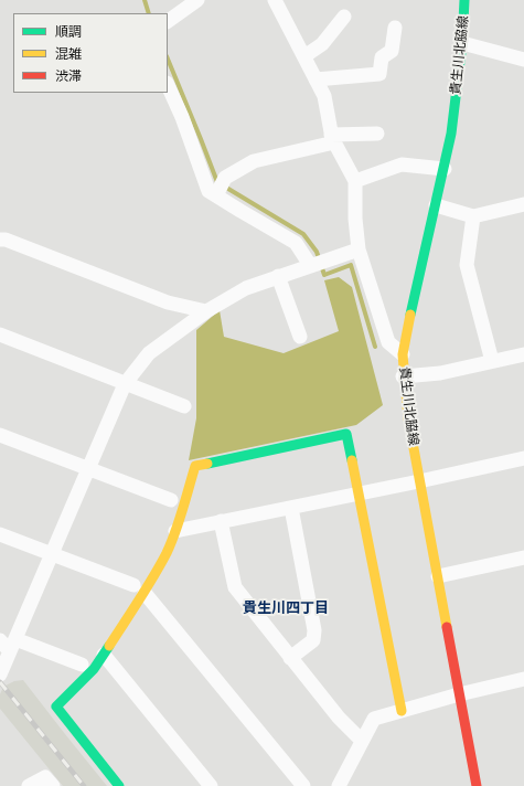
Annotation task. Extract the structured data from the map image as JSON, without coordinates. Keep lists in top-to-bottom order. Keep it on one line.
{"streets":{"street":["貴生川北脇線"]},"districts":["貴生川四丁目"],"legend":["順調","混雑","渋滞"]}
